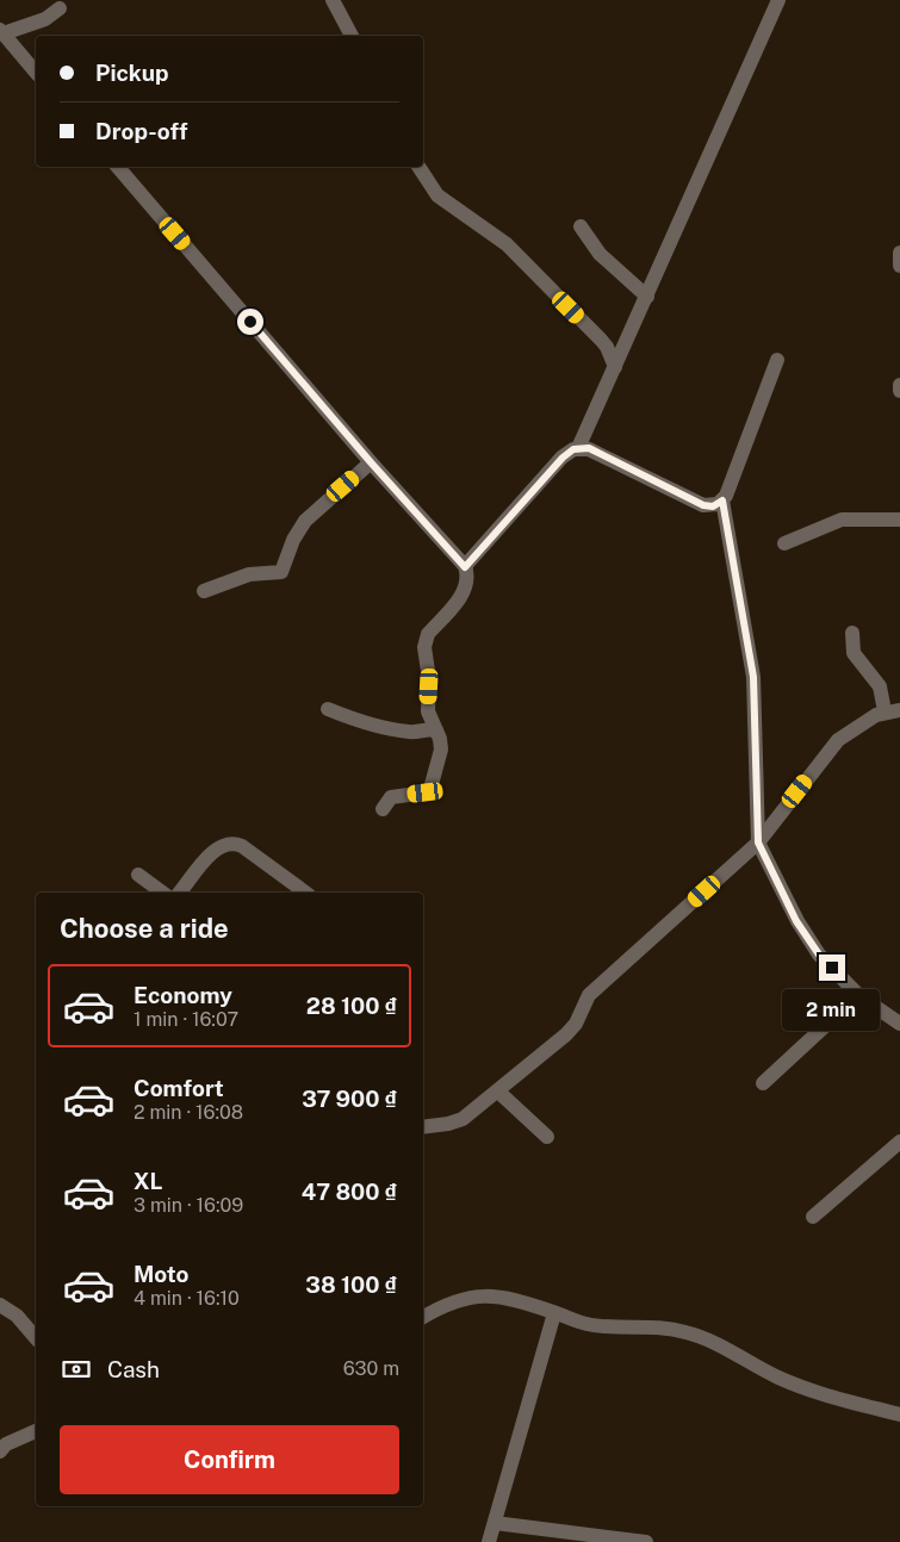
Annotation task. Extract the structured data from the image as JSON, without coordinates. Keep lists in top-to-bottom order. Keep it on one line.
{"page":{"banner":["Pickup","Drop-off"],"heading":"Choose a ride","list":[{"name":"Economy","note":"1 min · 16:07","value":"28 100 ₫"},{"name":"Comfort","note":"2 min · 16:08","value":"37 900 ₫"},{"name":"XL","note":"3 min · 16:09","value":"47 800 ₫"},{"name":"Moto","note":"4 min · 16:10","value":"38 100 ₫"}],"bubble":"2 min","pay":["Cash","630 m"],"buttons":"Confirm"}}
